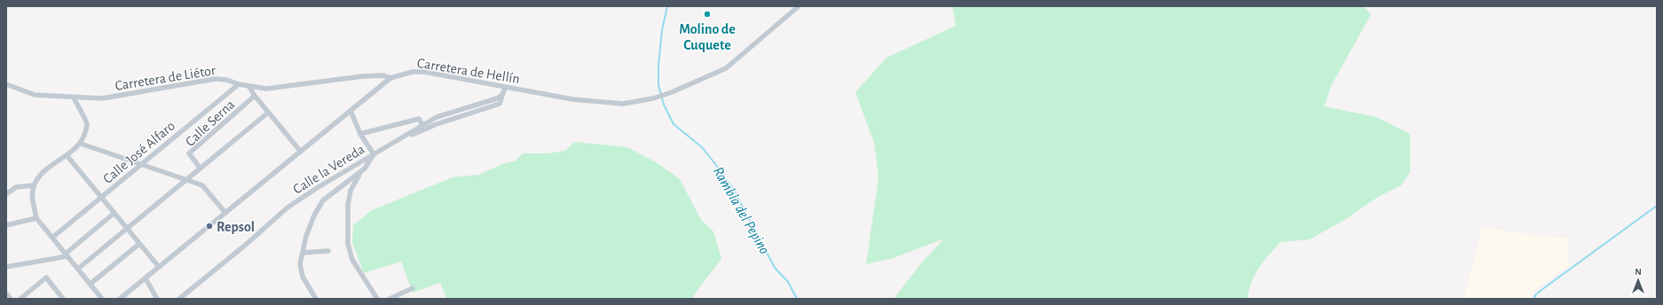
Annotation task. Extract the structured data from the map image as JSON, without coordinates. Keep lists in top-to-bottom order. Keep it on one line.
{"streets":{"street":["Carretera de Hellín","Carretera de Liétor","Calle Serna","Calle José Alfaro","Calle la Vereda"]},"crossings":[["Carretera de Hellín","Carretera de Liétor"],["Carretera de Liétor","Calle José Alfaro"]],"water":["Rambla del Pepino"],"places":["Molino de Cuquete","Repsol"],"north":"top"}
